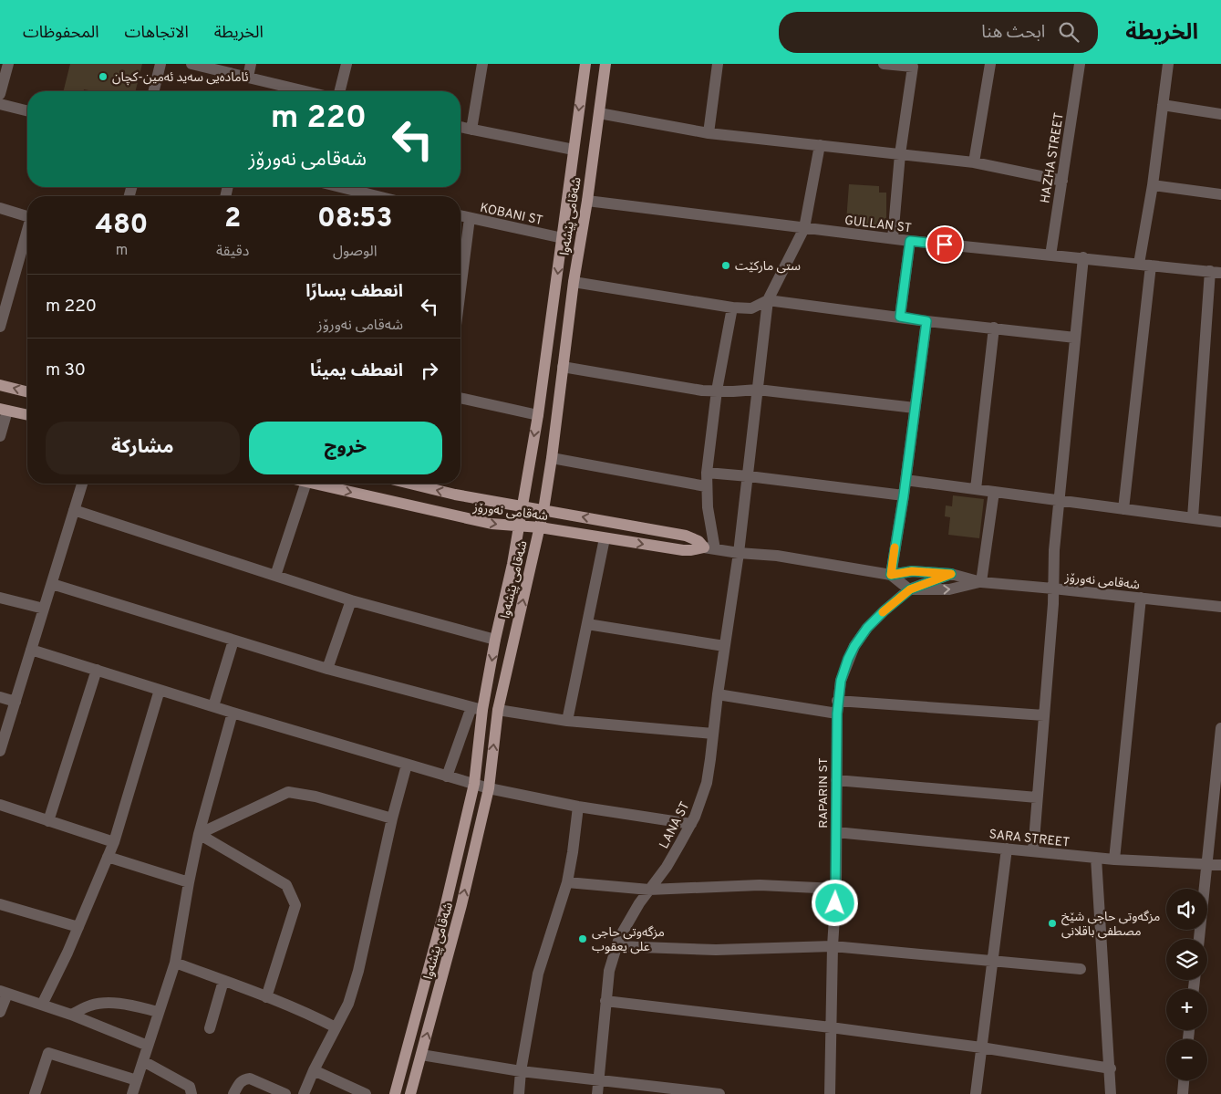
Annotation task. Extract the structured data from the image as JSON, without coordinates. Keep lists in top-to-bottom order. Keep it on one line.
{"streets":{"main road":["شەقامی پێشەوا","شەقامی نەورۆز"],"street":["HAZHA STREET","KOBANI ST","GULLAN ST","RAPARIN ST","LANA ST","SARA STREET"]},"crossings":[["HAZHA STREET","GULLAN ST"],["KOBANI ST","شەقامی پێشەوا"],["شەقامی پێشەوا","GULLAN ST"],["شەقامی پێشەوا","شەقامی نەورۆز"],["شەقامی نەورۆز","RAPARIN ST"],["شەقامی نەورۆز","LANA ST"],["RAPARIN ST","SARA STREET"]],"places":["ئامادەیی سەید ئەمین-کچان","ستی مارکێت","مزگەوتی حاجی شێخ مصطفی باقلانی","مزگەوتی حاجی علی یعقوب"],"page":{"header":"الخريطة","search":"ابحث هنا","nav":["الخريطة","الاتجاهات","المحفوظات"],"turn":["220 m","شەقامی نەورۆز"],"eta":["08:53","الوصول","2","دقيقة","480","m"],"list":[{"name":"انعطف يسارًا","note":"شەقامی نەورۆز","value":"220 m"},{"name":"انعطف يمينًا","value":"30 m"}],"buttons":["خروج","مشاركة"],"map_buttons":["+","−"]}}
